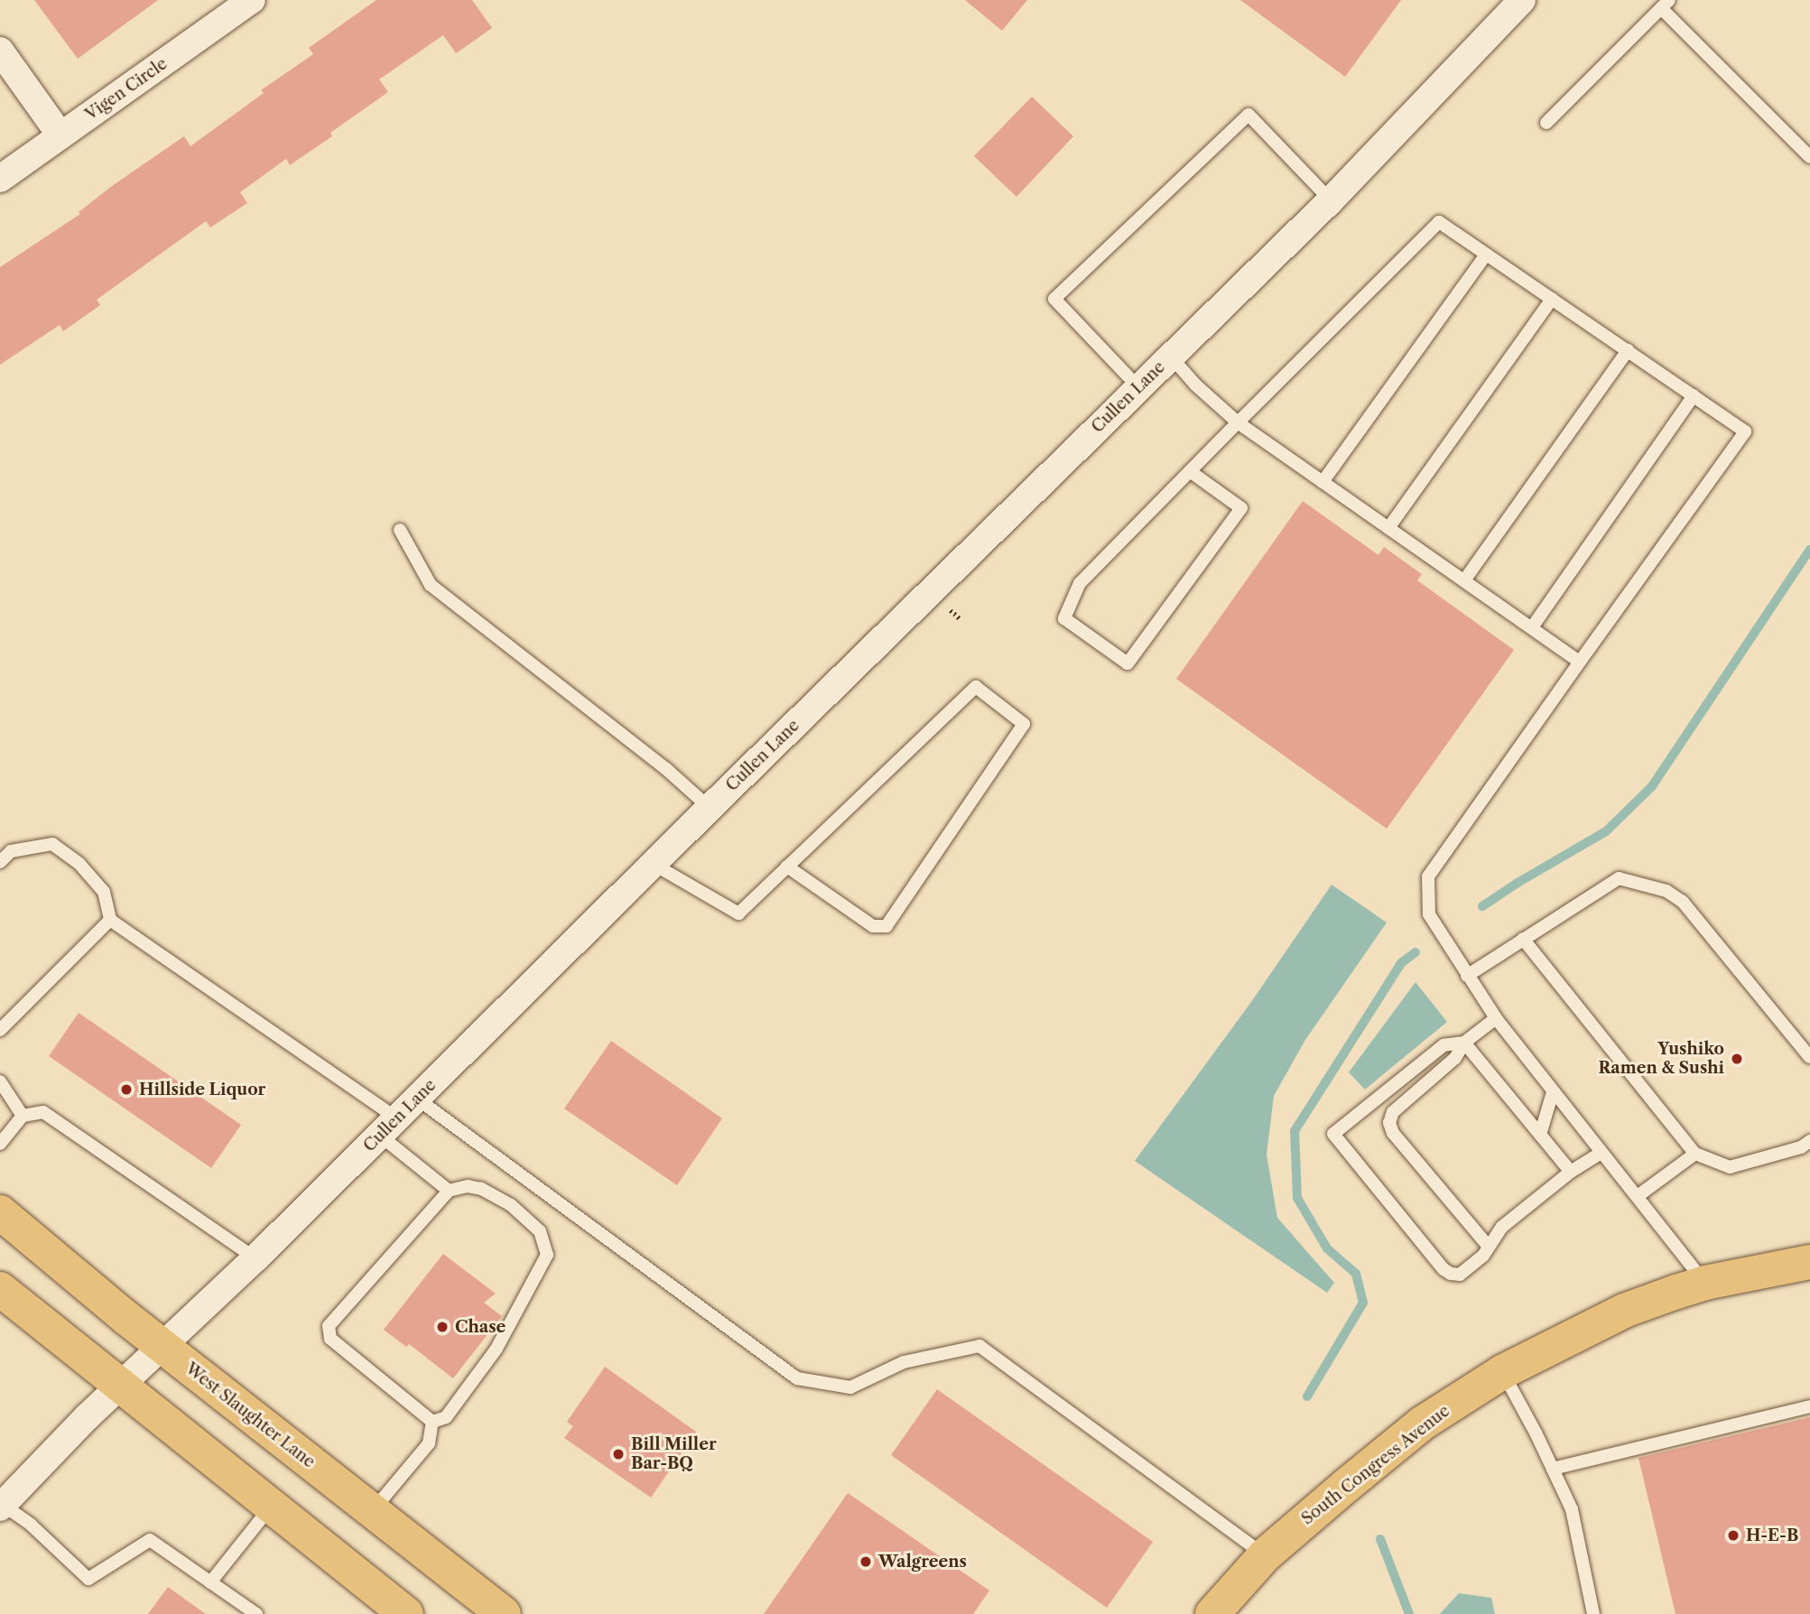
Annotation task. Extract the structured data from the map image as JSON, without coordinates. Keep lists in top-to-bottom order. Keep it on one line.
{"streets":{"main road":["West Slaughter Lane","South Congress Avenue"],"street":["Vigen Circle","Cullen Lane"]},"crossings":[["Cullen Lane","West Slaughter Lane"]],"places":["Yushiko Ramen & Sushi","Hillside Liquor","Chase","Bill Miller Bar-BQ","H-E-B","Walgreens"]}
